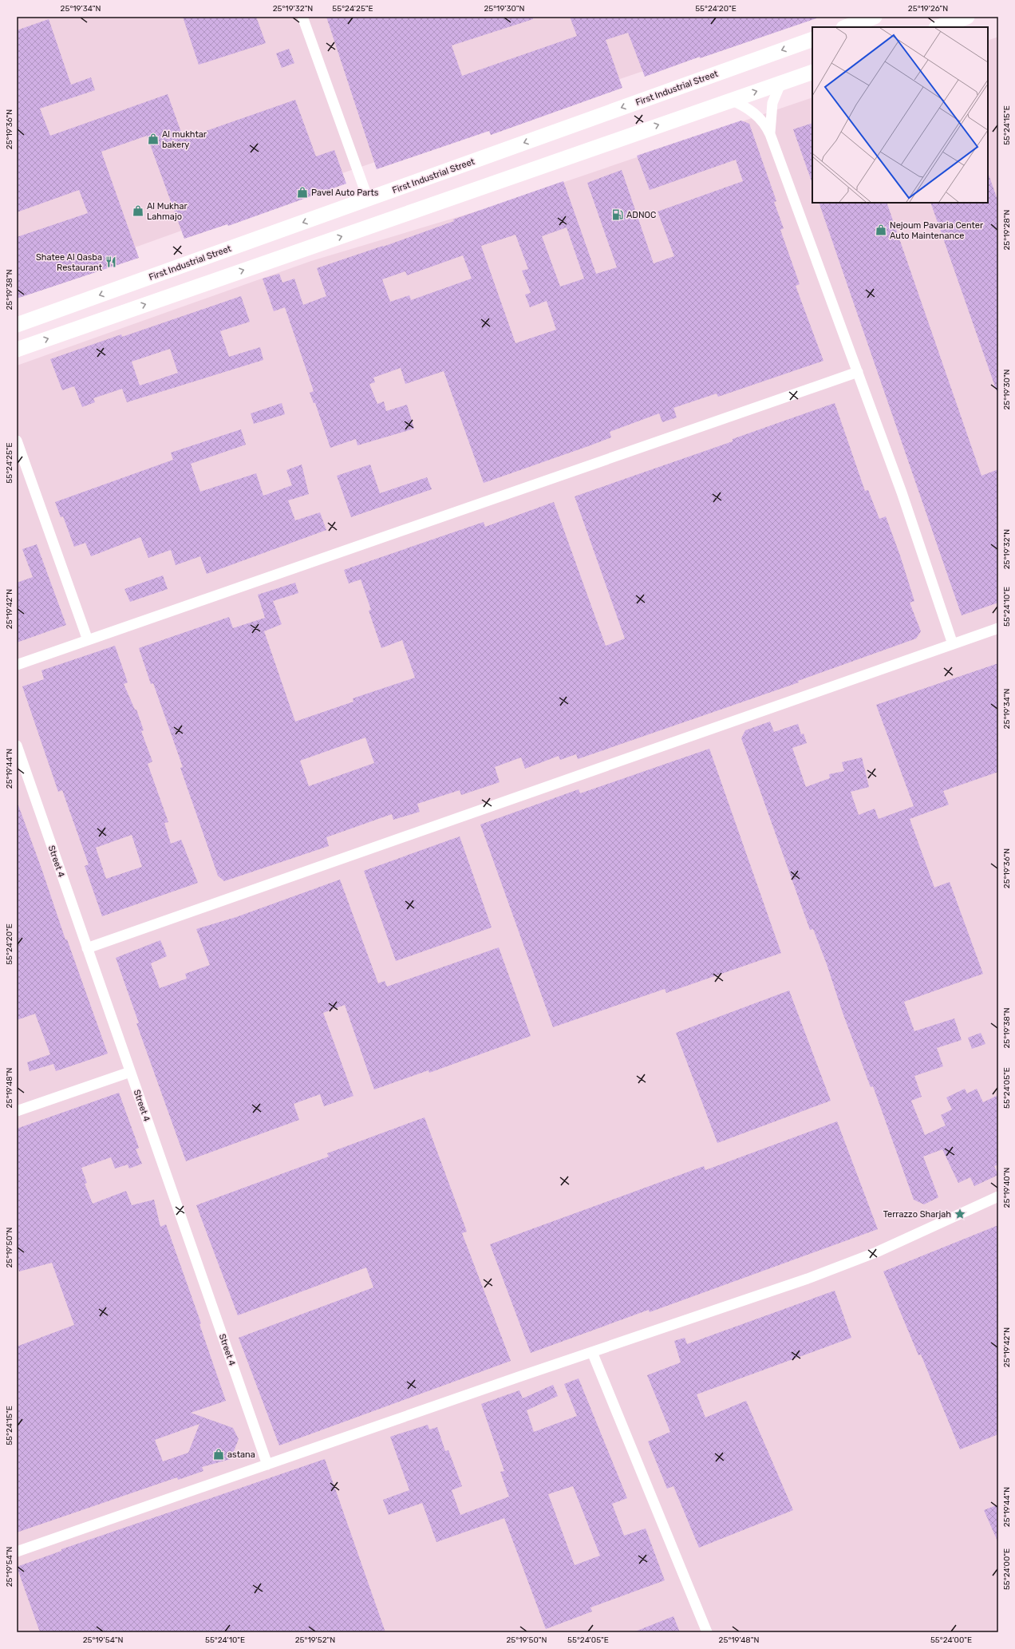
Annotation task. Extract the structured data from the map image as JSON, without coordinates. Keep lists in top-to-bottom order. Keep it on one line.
{"streets":{"main road":["First Industrial Street"],"street":["Street 4"]},"places":{"shop":["Al mukhtar bakery","Pavel Auto Parts","Al Mukhar Lahmajo","Nejoum Pavaria Center Auto Maintenance","astana"],"fuel station":["ADNOC"],"restaurant":["Shatee Al Qasba Restaurant"],"place":["Terrazzo Sharjah"]},"coordinates":["25°19'34\"N","25°19'32\"N","55°24'25\"E","25°19'30\"N","55°24'20\"E","25°19'26\"N","55°24'15\"E","25°19'36\"N","25°19'28\"N","25°19'38\"N","55°24'10\"E","25°19'42\"N","25°19'44\"N","25°19'48\"N","55°24'05\"E","25°19'40\"N","25°19'50\"N","25°19'54\"N","55°24'00\"E","25°19'52\"N"]}
